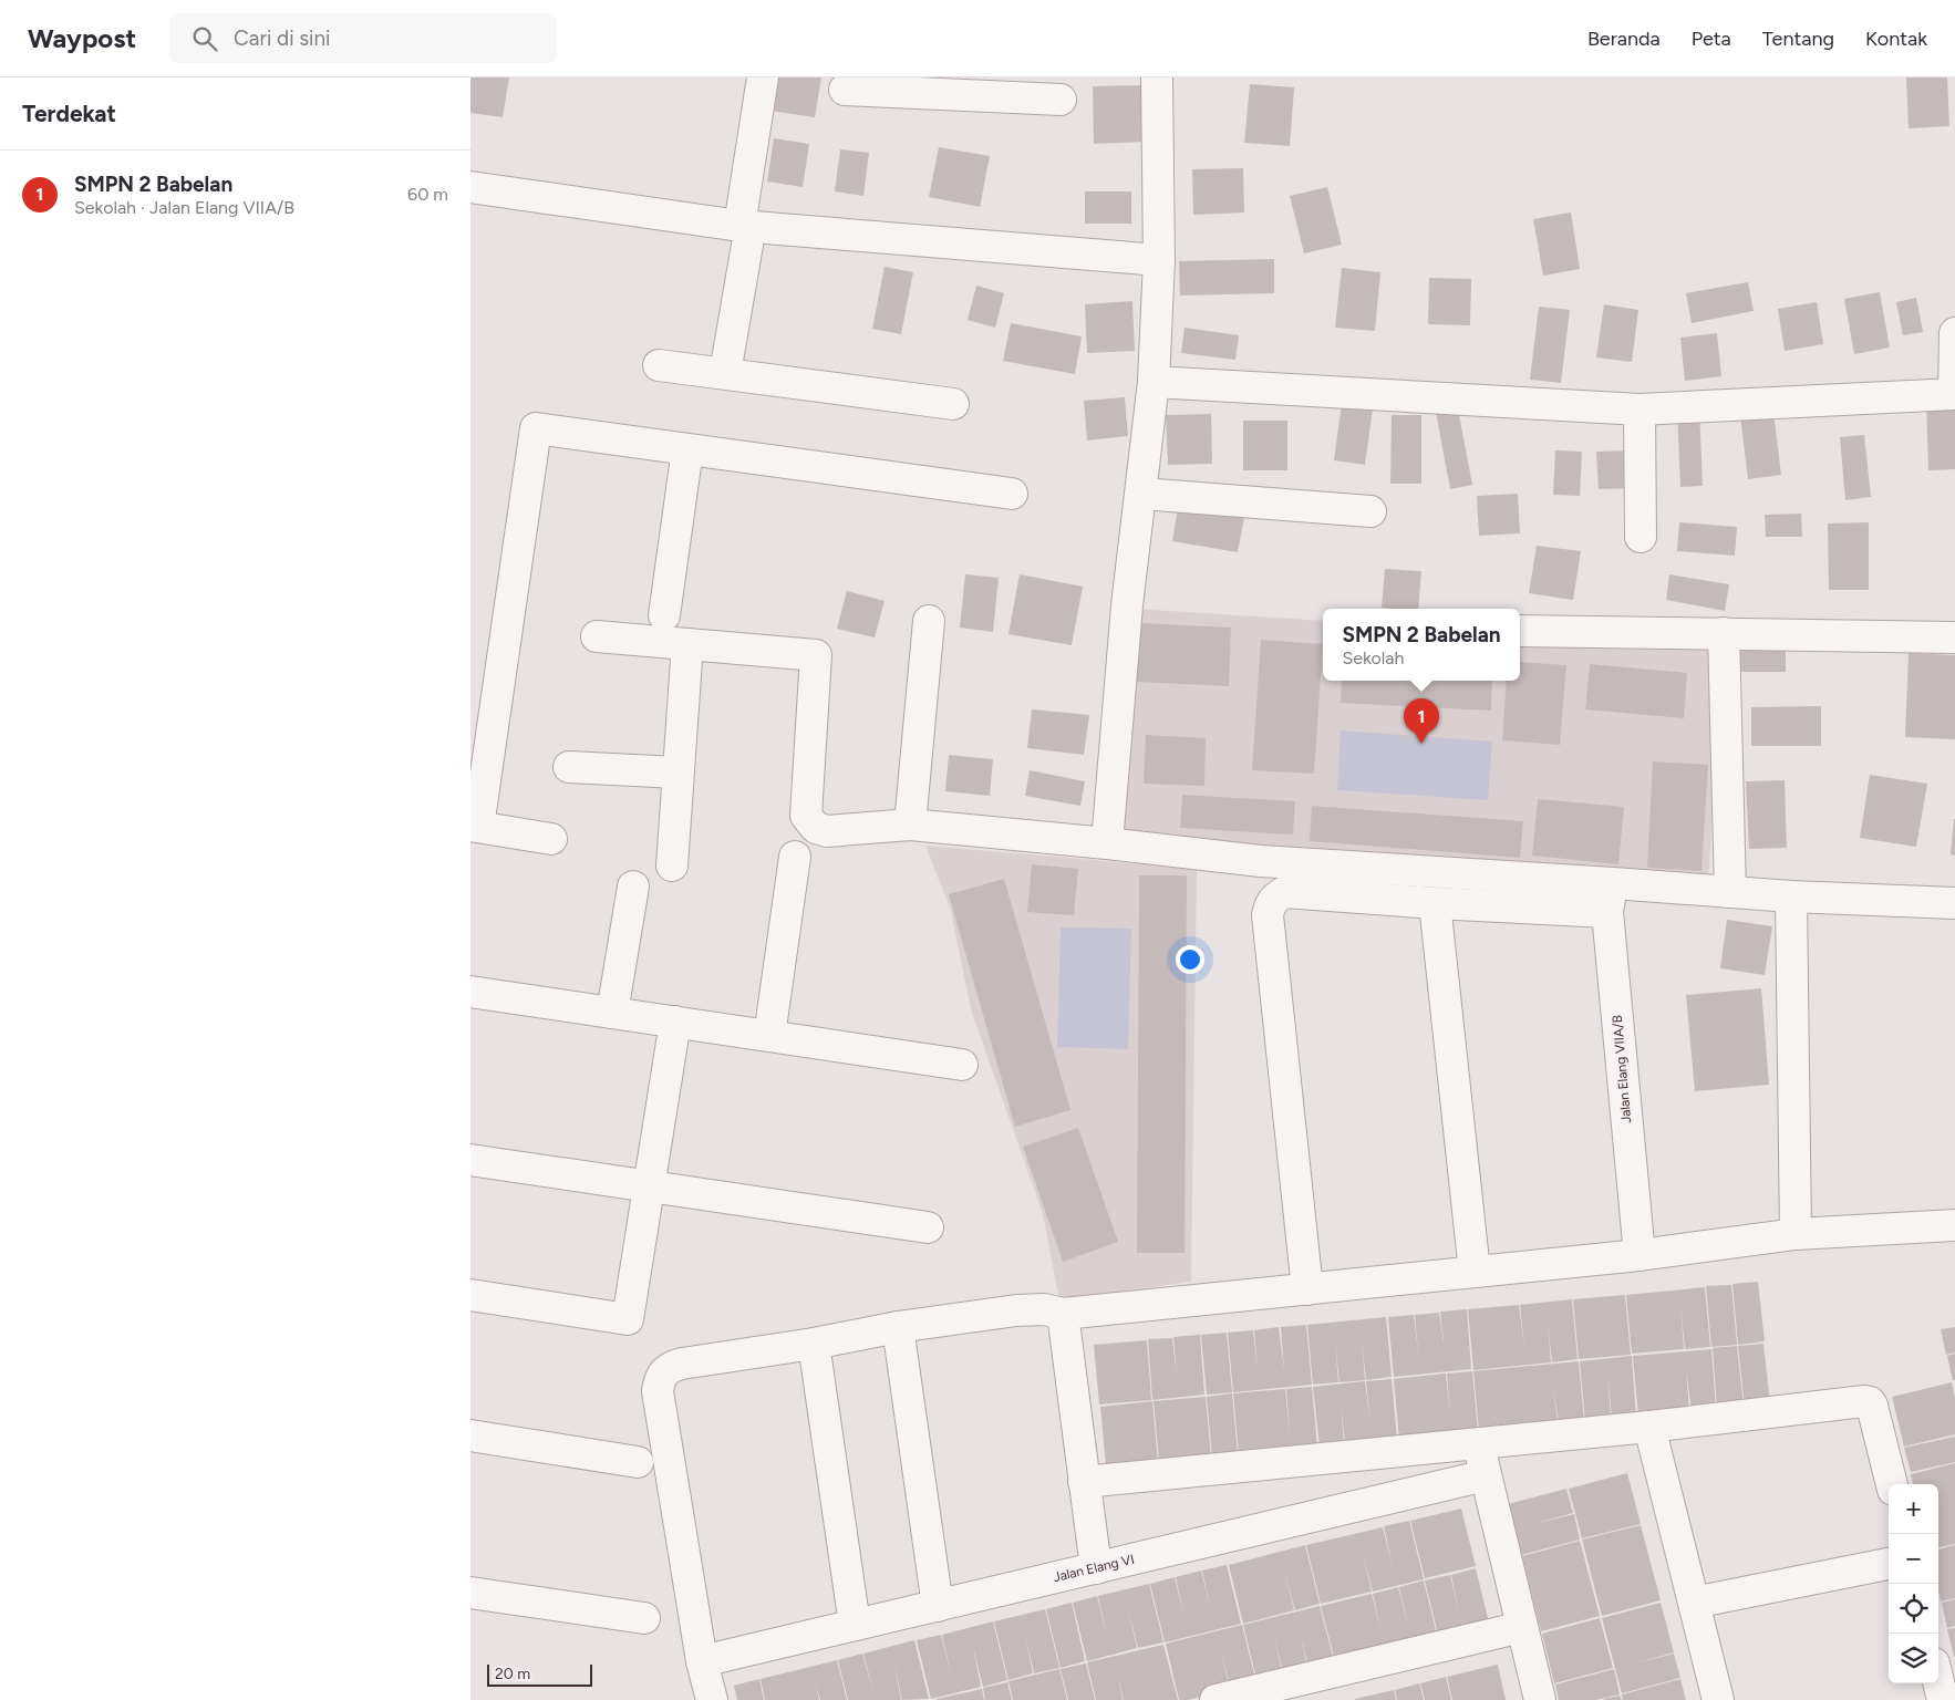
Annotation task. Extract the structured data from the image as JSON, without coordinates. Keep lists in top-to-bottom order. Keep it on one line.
{"streets":{"street":["Jalan Elang VIIA/B","Jalan Elang VI"]},"scale_bar":"20 m","page":{"header":"Waypost","search":"Cari di sini","nav":["Beranda","Peta","Tentang","Kontak"],"heading":"Terdekat","list":[{"mark":"1","name":"SMPN 2 Babelan","note":"Sekolah · Jalan Elang VIIA/B","value":"60 m"}],"popup":["SMPN 2 Babelan","Sekolah"],"pins":"1","map_buttons":["+","−"],"scale":"20 m"}}
